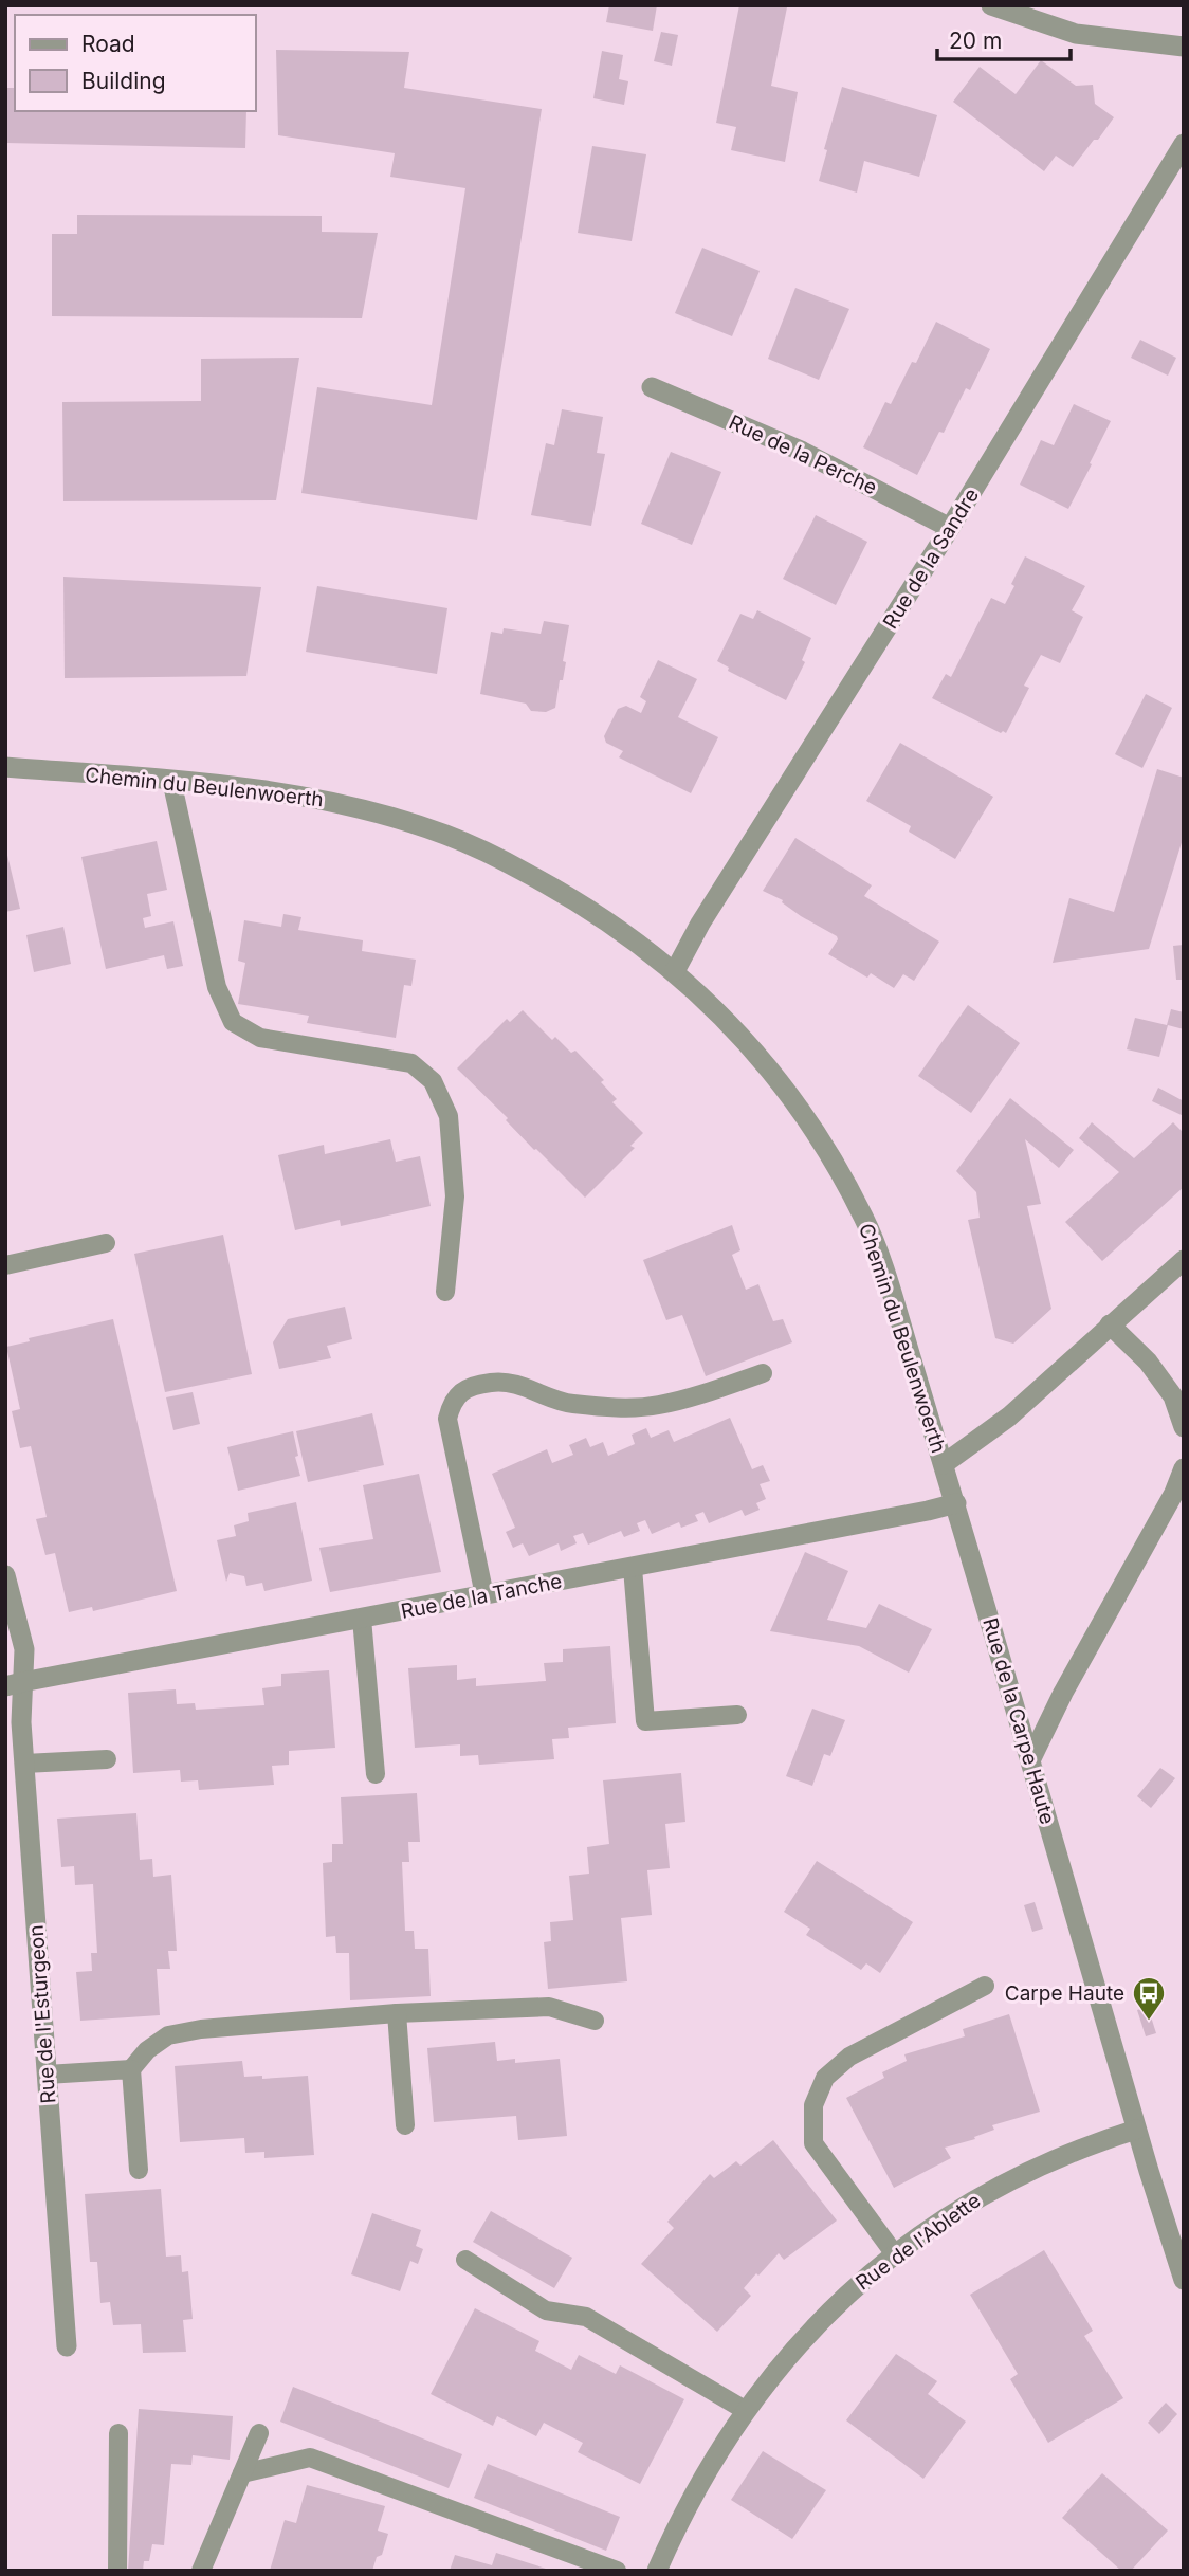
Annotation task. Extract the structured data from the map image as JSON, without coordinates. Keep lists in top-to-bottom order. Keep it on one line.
{"streets":{"street":["Rue de la Perche","Rue de la Sandre","Chemin du Beulenwoerth","Rue de la Tanche","Rue de la Carpe Haute","Rue de l'Esturgeon","Rue de l'Ablette"]},"crossings":[["Rue de la Perche","Rue de la Sandre"],["Rue de la Sandre","Chemin du Beulenwoerth"],["Chemin du Beulenwoerth","Rue de la Carpe Haute"],["Rue de la Tanche","Rue de la Carpe Haute"],["Rue de la Tanche","Rue de l'Esturgeon"],["Rue de la Carpe Haute","Rue de l'Ablette"]],"places":{"bus stop":["Carpe Haute"]},"legend":["Road","Building"],"scale_bar":"20 m"}
